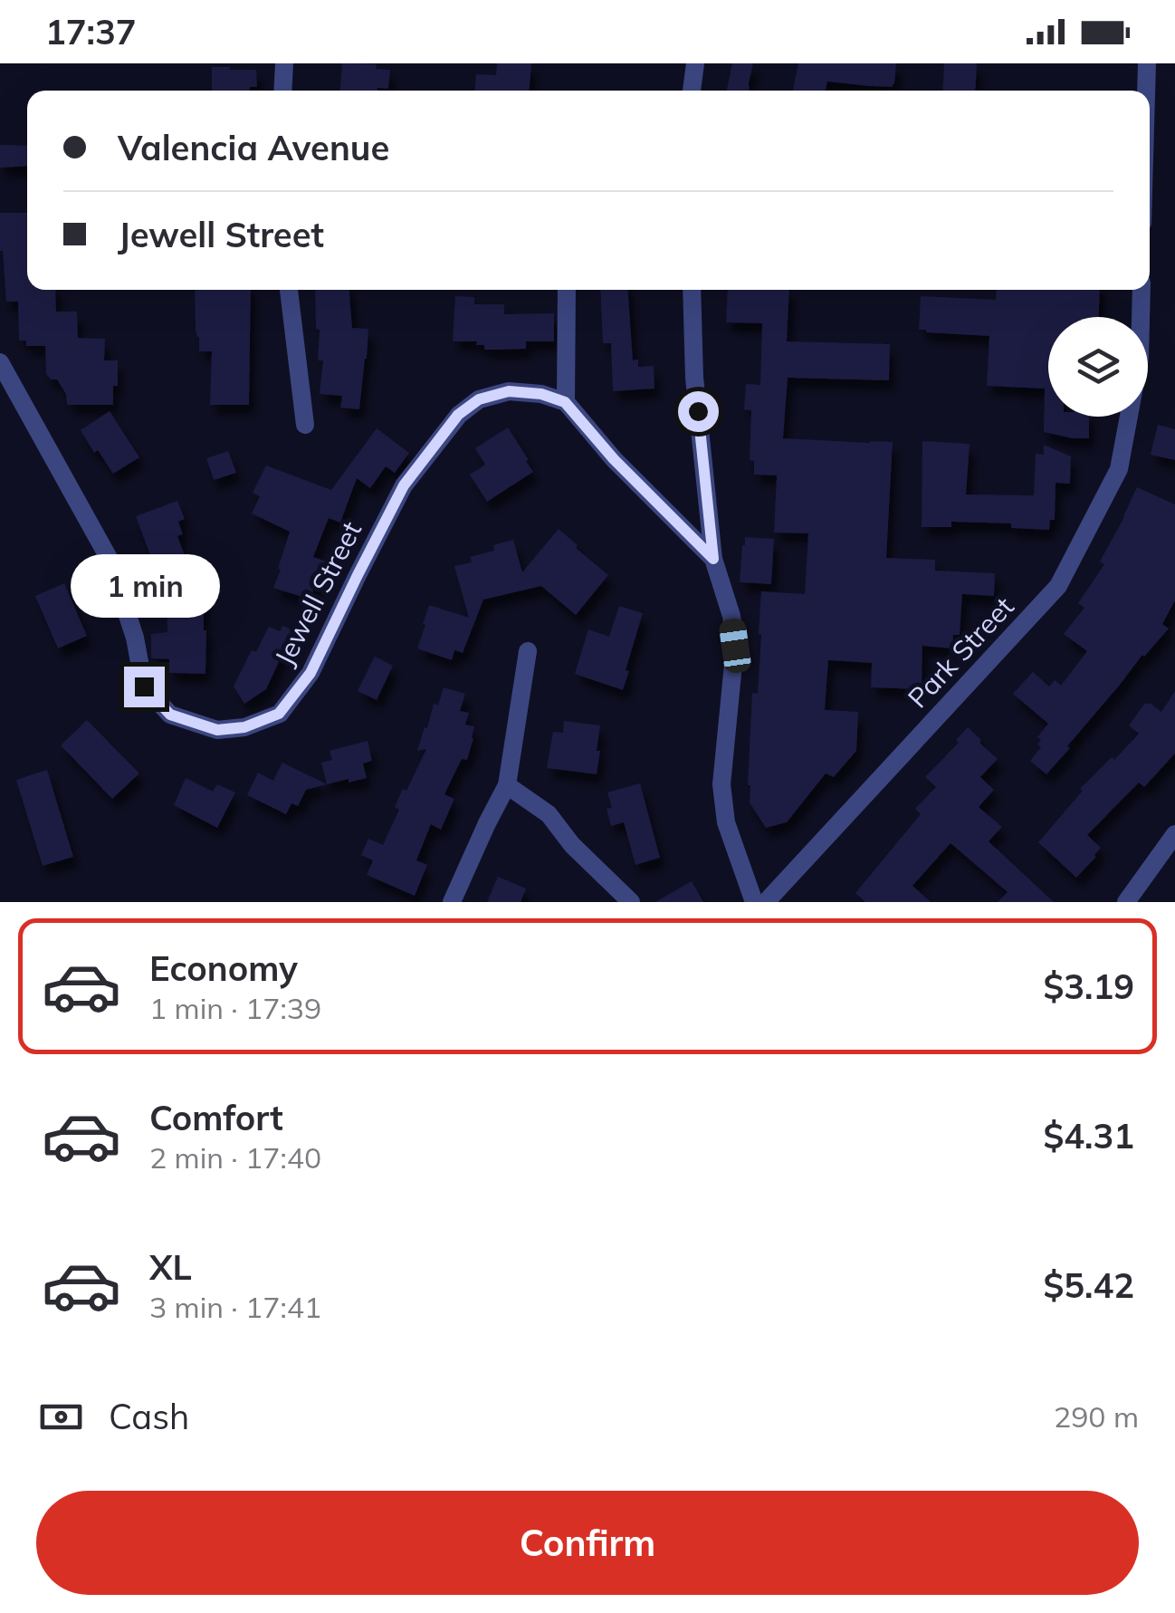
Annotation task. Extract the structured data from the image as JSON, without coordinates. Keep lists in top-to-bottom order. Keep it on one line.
{"streets":{"street":["Jewell Street","Park Street"]},"page":{"status":"17:37","banner":["Valencia Avenue","Jewell Street"],"bubble":"1 min","list":[{"name":"Economy","note":"1 min · 17:39","value":"$3.19"},{"name":"Comfort","note":"2 min · 17:40","value":"$4.31"},{"name":"XL","note":"3 min · 17:41","value":"$5.42"}],"pay":["Cash","290 m"],"buttons":"Confirm"}}
